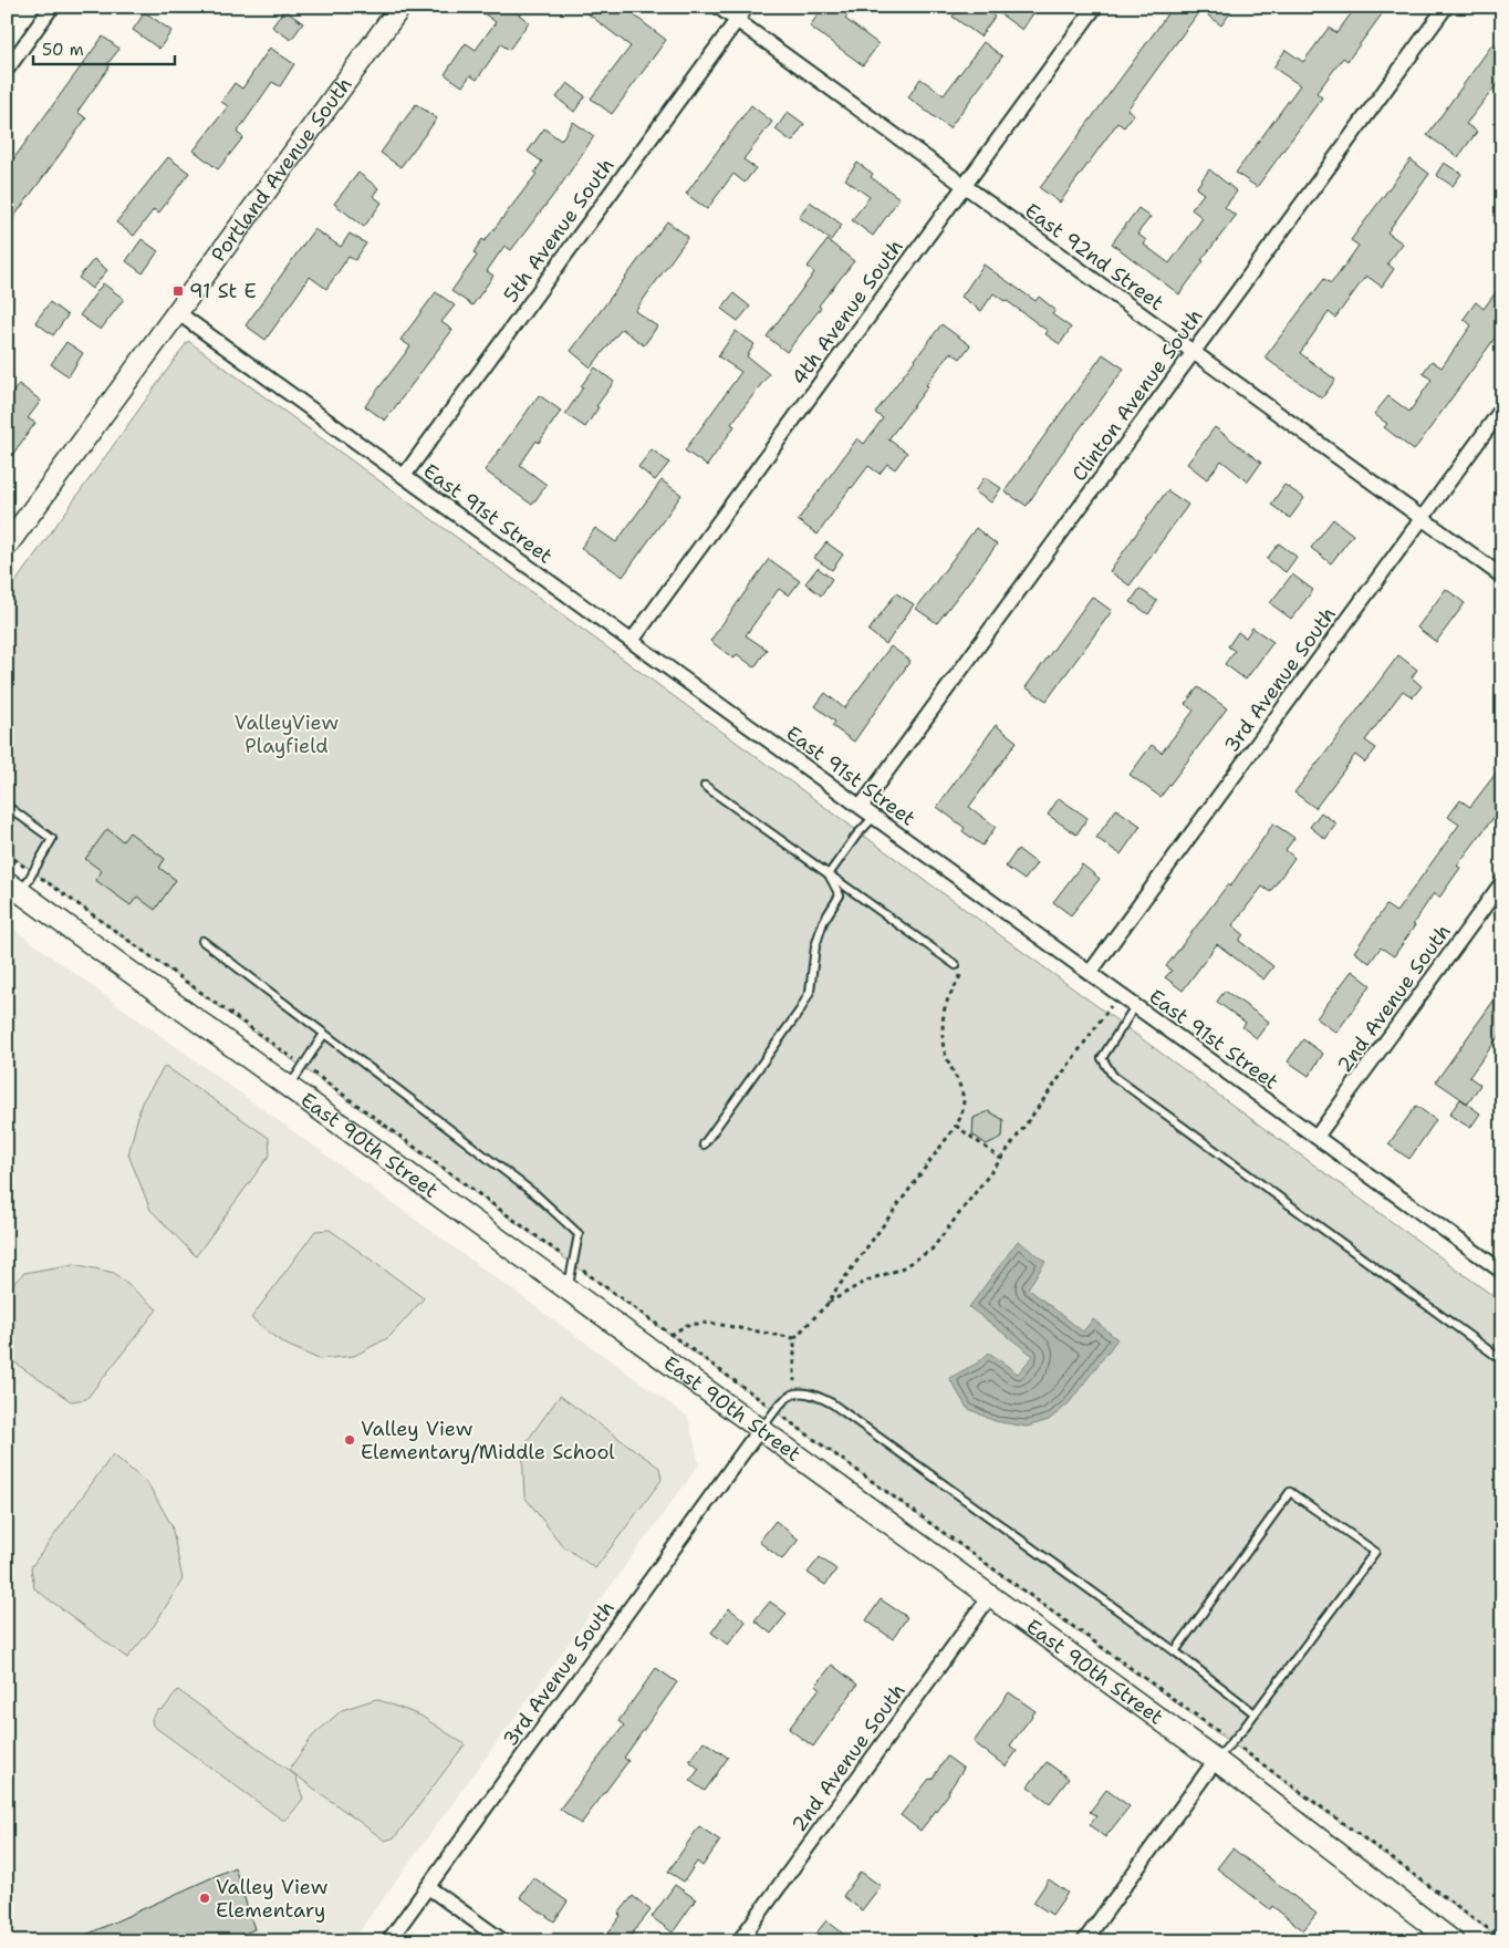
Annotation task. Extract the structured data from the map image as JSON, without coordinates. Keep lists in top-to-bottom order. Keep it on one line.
{"streets":{"street":["Portland Avenue South","5th Avenue South","East 92nd Street","4th Avenue South","Clinton Avenue South","East 91st Street","3rd Avenue South","2nd Avenue South","East 90th Street"]},"crossings":[["Portland Avenue South","East 91st Street"],["5th Avenue South","East 92nd Street"],["5th Avenue South","East 91st Street"],["East 92nd Street","4th Avenue South"],["East 92nd Street","Clinton Avenue South"],["East 92nd Street","3rd Avenue South"],["4th Avenue South","East 91st Street"],["Clinton Avenue South","East 91st Street"],["East 91st Street","3rd Avenue South"],["East 91st Street","2nd Avenue South"],["3rd Avenue South","East 90th Street"],["2nd Avenue South","East 90th Street"]],"parks":["ValleyView Playfield"],"places":{"transit":["91 St E"],"other":["Valley View Elementary/Middle School","Valley View Elementary"]},"scale_bar":"50 m"}
